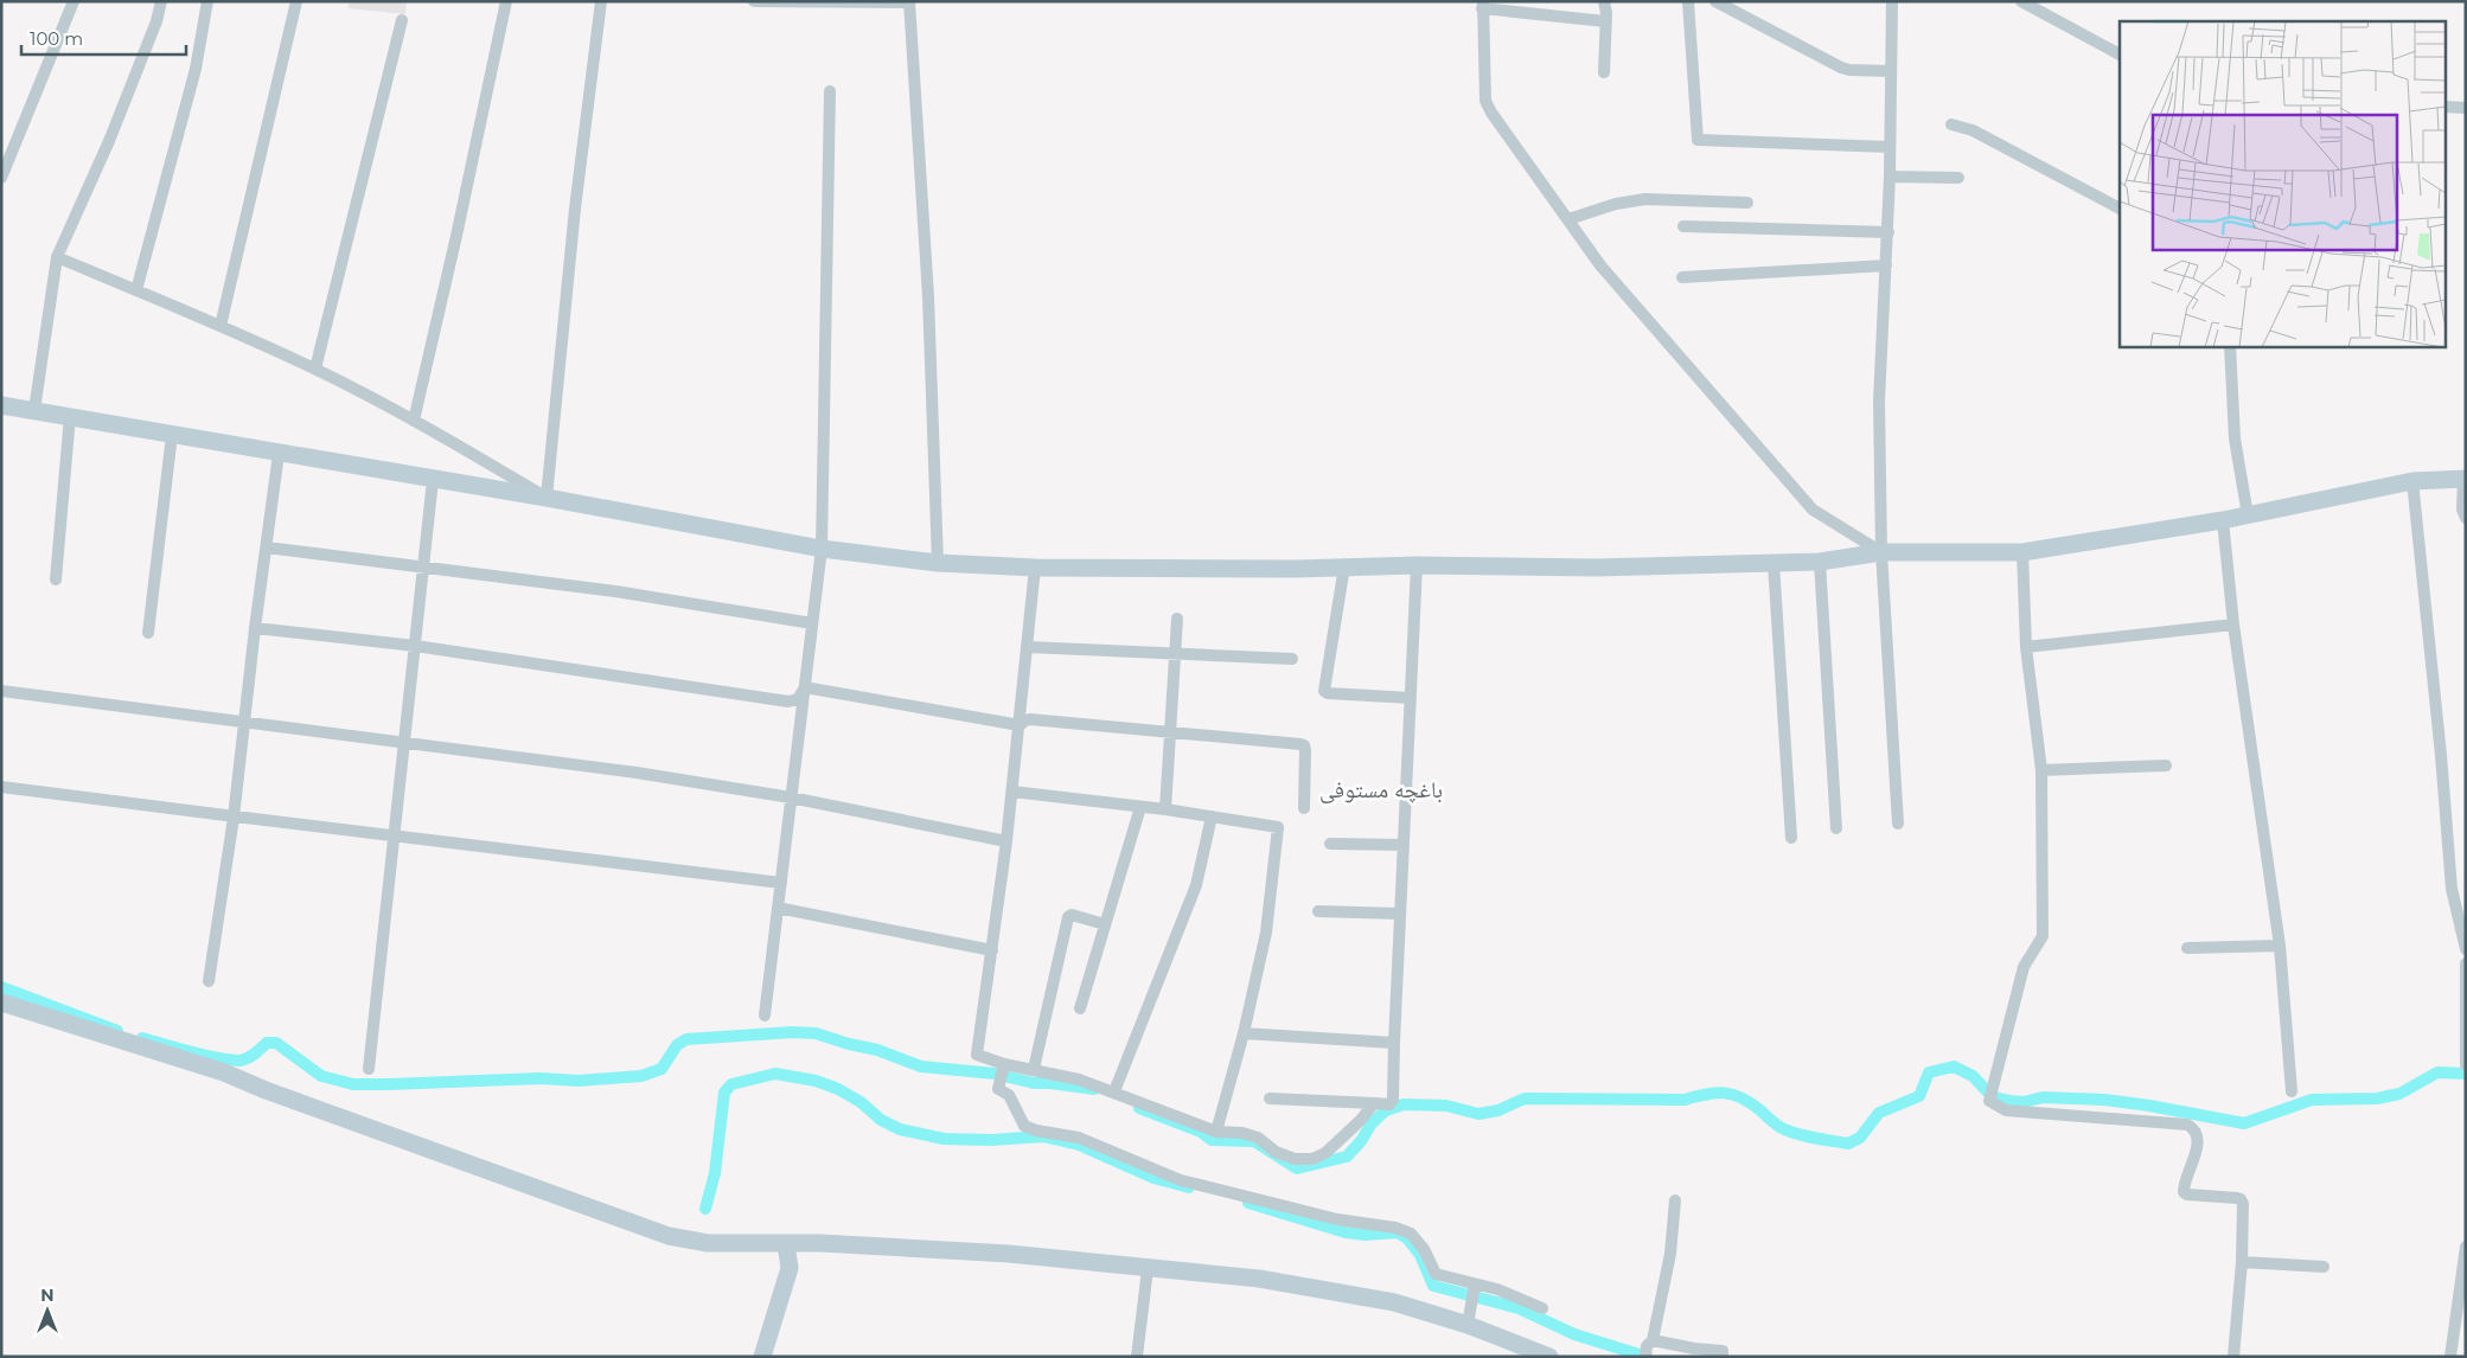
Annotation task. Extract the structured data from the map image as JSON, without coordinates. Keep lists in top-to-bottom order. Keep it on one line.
{"districts":["باغچه مستوفی"],"scale_bar":"100 m","north":"top"}
